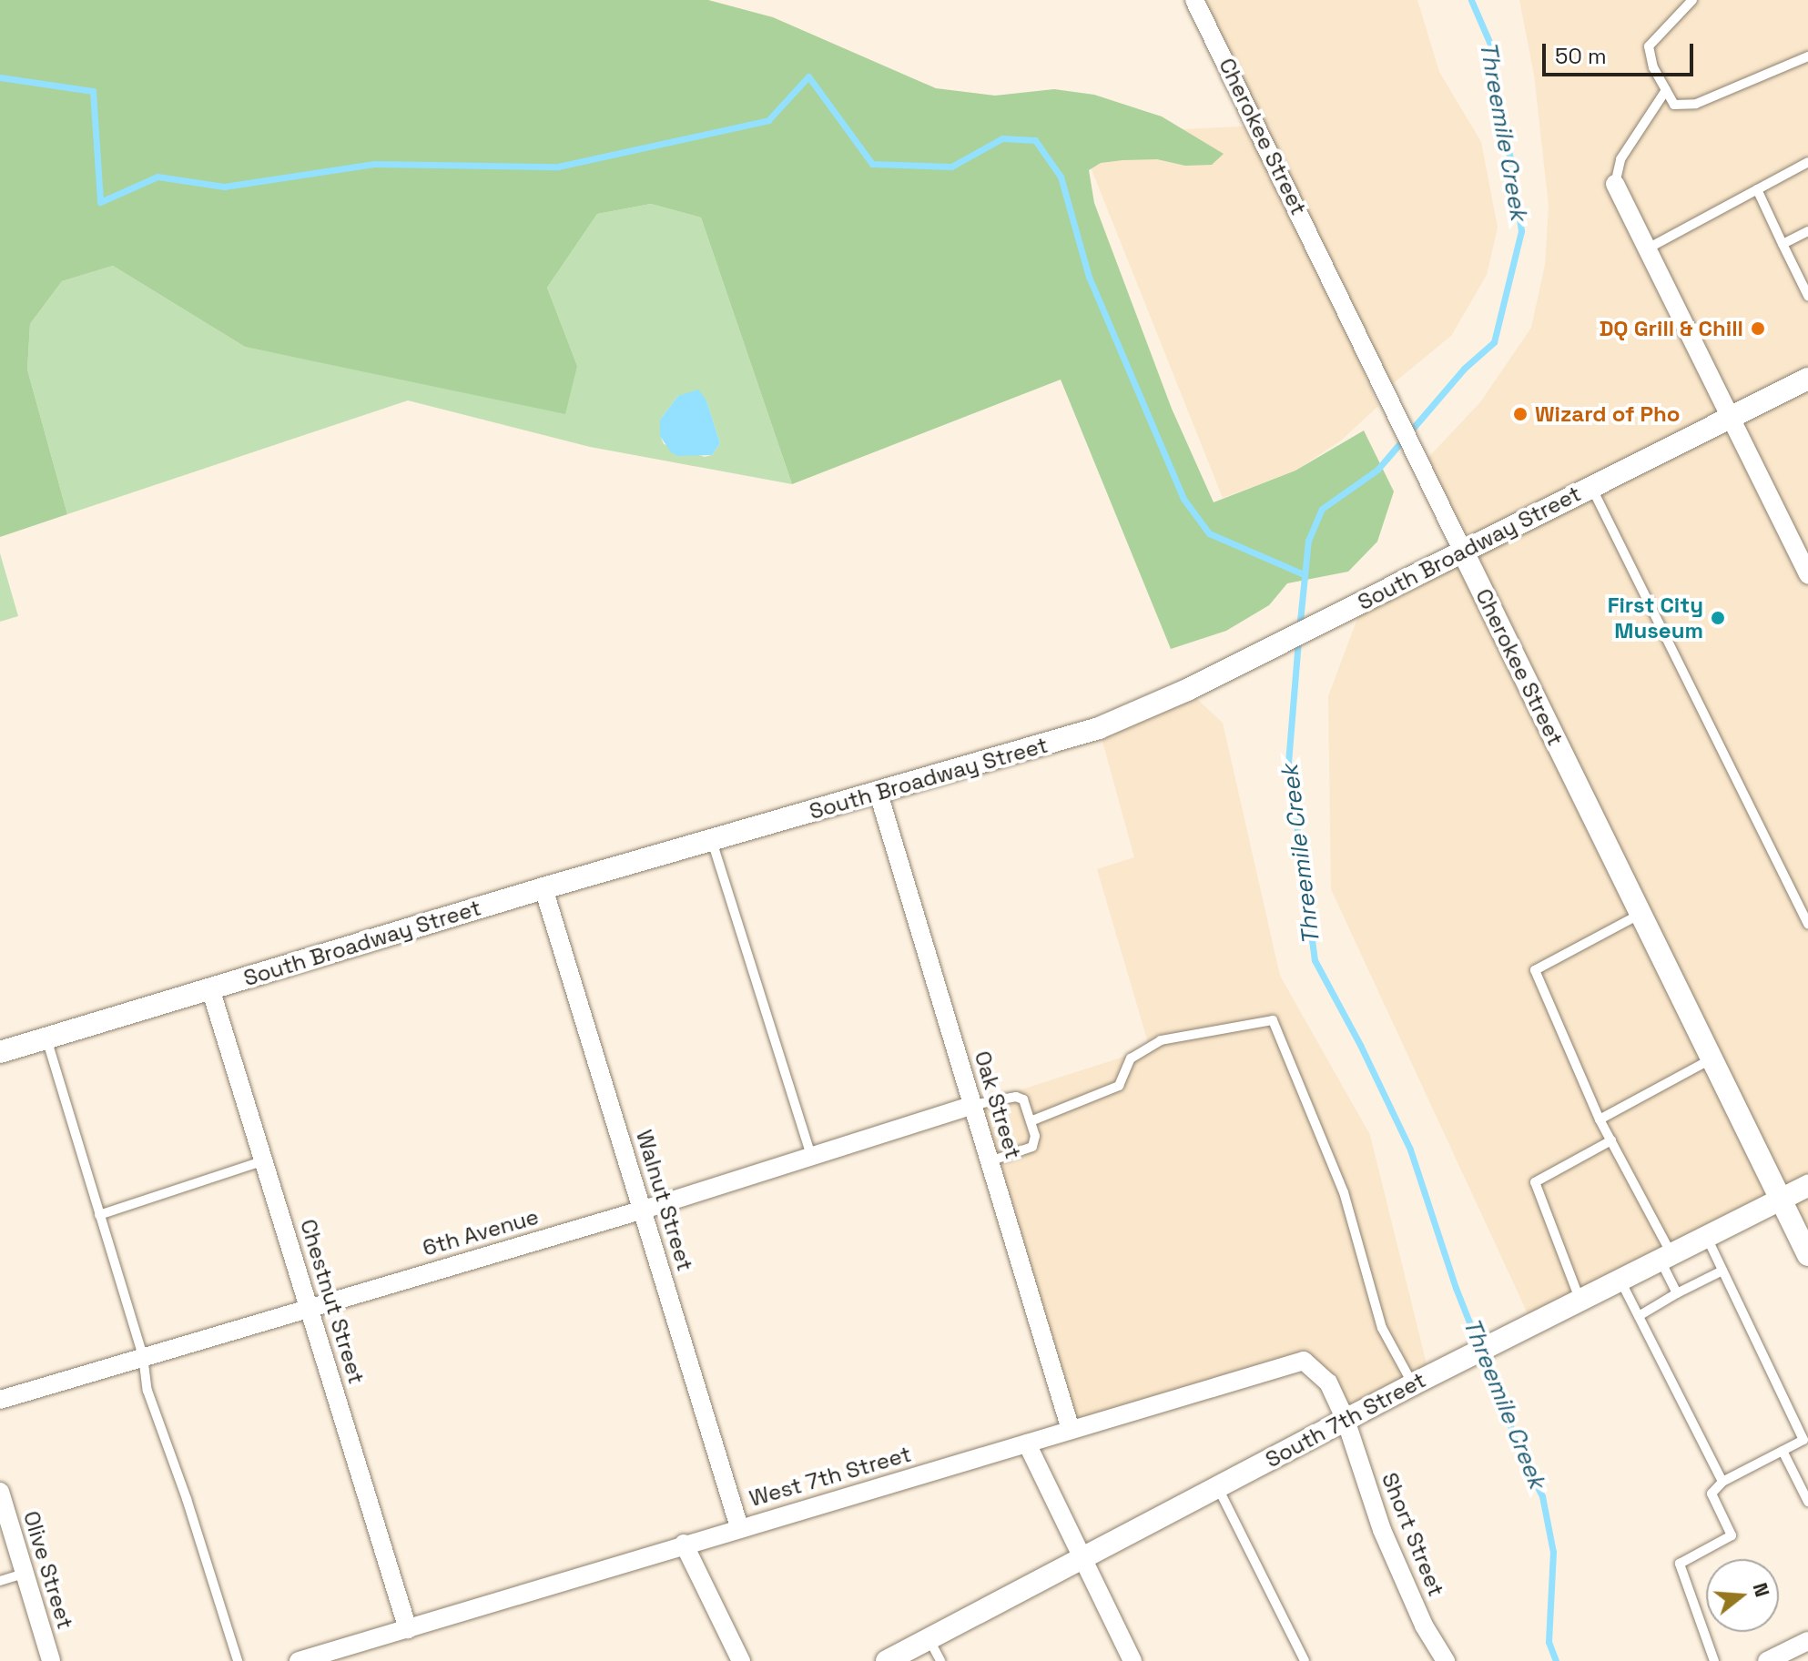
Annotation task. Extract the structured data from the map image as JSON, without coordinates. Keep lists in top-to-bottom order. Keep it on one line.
{"streets":{"street":["Cherokee Street","South Broadway Street","Oak Street","Walnut Street","6th Avenue","Chestnut Street","South 7th Street","West 7th Street","Short Street","Olive Street"]},"crossings":[["Cherokee Street","South Broadway Street"],["Cherokee Street","South 7th Street"],["South Broadway Street","Oak Street"],["South Broadway Street","Walnut Street"],["South Broadway Street","Chestnut Street"],["Oak Street","6th Avenue"],["Oak Street","West 7th Street"],["Walnut Street","6th Avenue"],["Walnut Street","West 7th Street"],["6th Avenue","Chestnut Street"],["Chestnut Street","West 7th Street"],["South 7th Street","West 7th Street"],["South 7th Street","Short Street"],["West 7th Street","Short Street"]],"water":["Threemile Creek"],"places":["DQ Grill & Chill","Wizard of Pho","First City Museum"],"scale_bar":"50 m","north":"right"}
